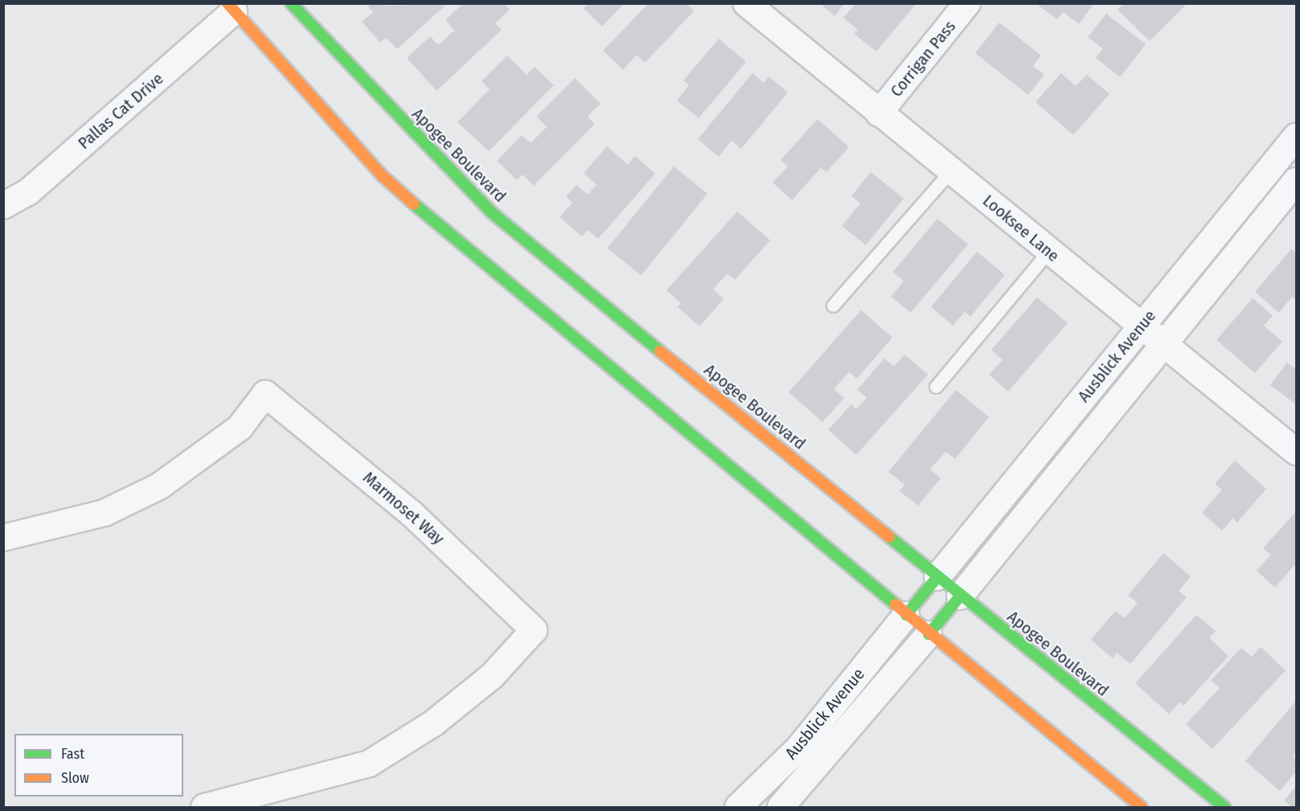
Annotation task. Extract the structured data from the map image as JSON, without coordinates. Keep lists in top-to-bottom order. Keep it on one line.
{"streets":{"street":["Corrigan Pass","Pallas Cat Drive","Apogee Boulevard","Looksee Lane","Ausblick Avenue","Marmoset Way"]},"crossings":[["Corrigan Pass","Looksee Lane"],["Apogee Boulevard","Ausblick Avenue"],["Looksee Lane","Ausblick Avenue"]],"legend":["Fast","Slow"]}
